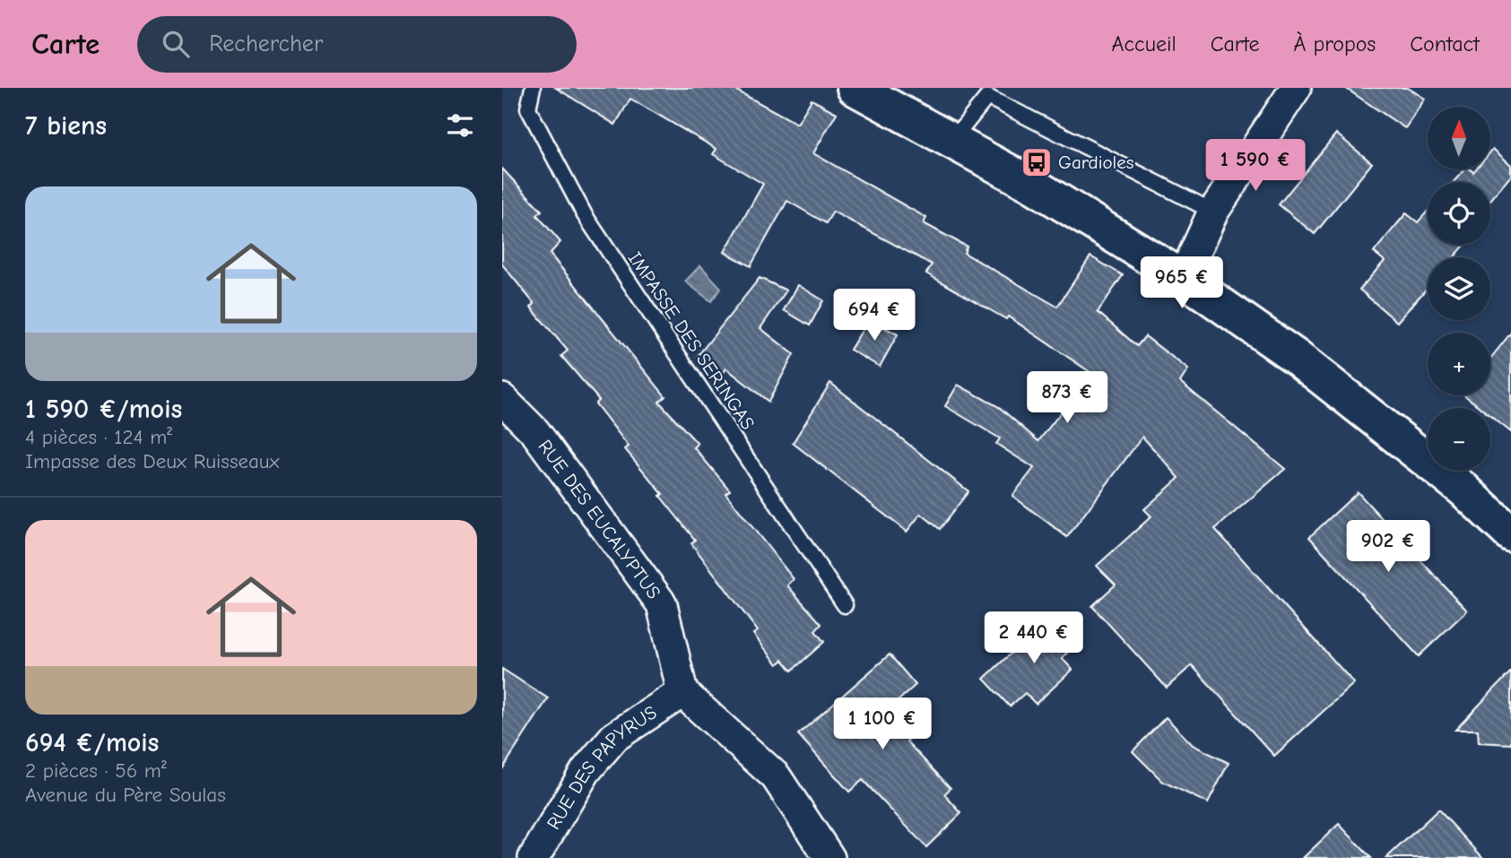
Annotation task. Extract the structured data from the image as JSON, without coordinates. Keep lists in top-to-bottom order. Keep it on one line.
{"streets":{"street":["RUE DES EUCALYPTUS","RUE DES PAPYRUS"],"lane":["IMPASSE DES SERINGAS"]},"crossings":[["RUE DES EUCALYPTUS","RUE DES PAPYRUS"]],"places":{"bus stop":["Gardioles"]},"north":"top","page":{"header":"Carte","search":"Rechercher","nav":["Accueil","Carte","À propos","Contact"],"heading":"7 biens","map_buttons":["+","−"],"price":["1 590 €","965 €","694 €","873 €","902 €","2 440 €","1 100 €"],"list":[{"name":"1 590 €/mois","note":"4 pièces · 124 m² · Impasse des Deux Ruisseaux"},{"name":"694 €/mois","note":"2 pièces · 56 m² · Avenue du Père Soulas"}]}}
